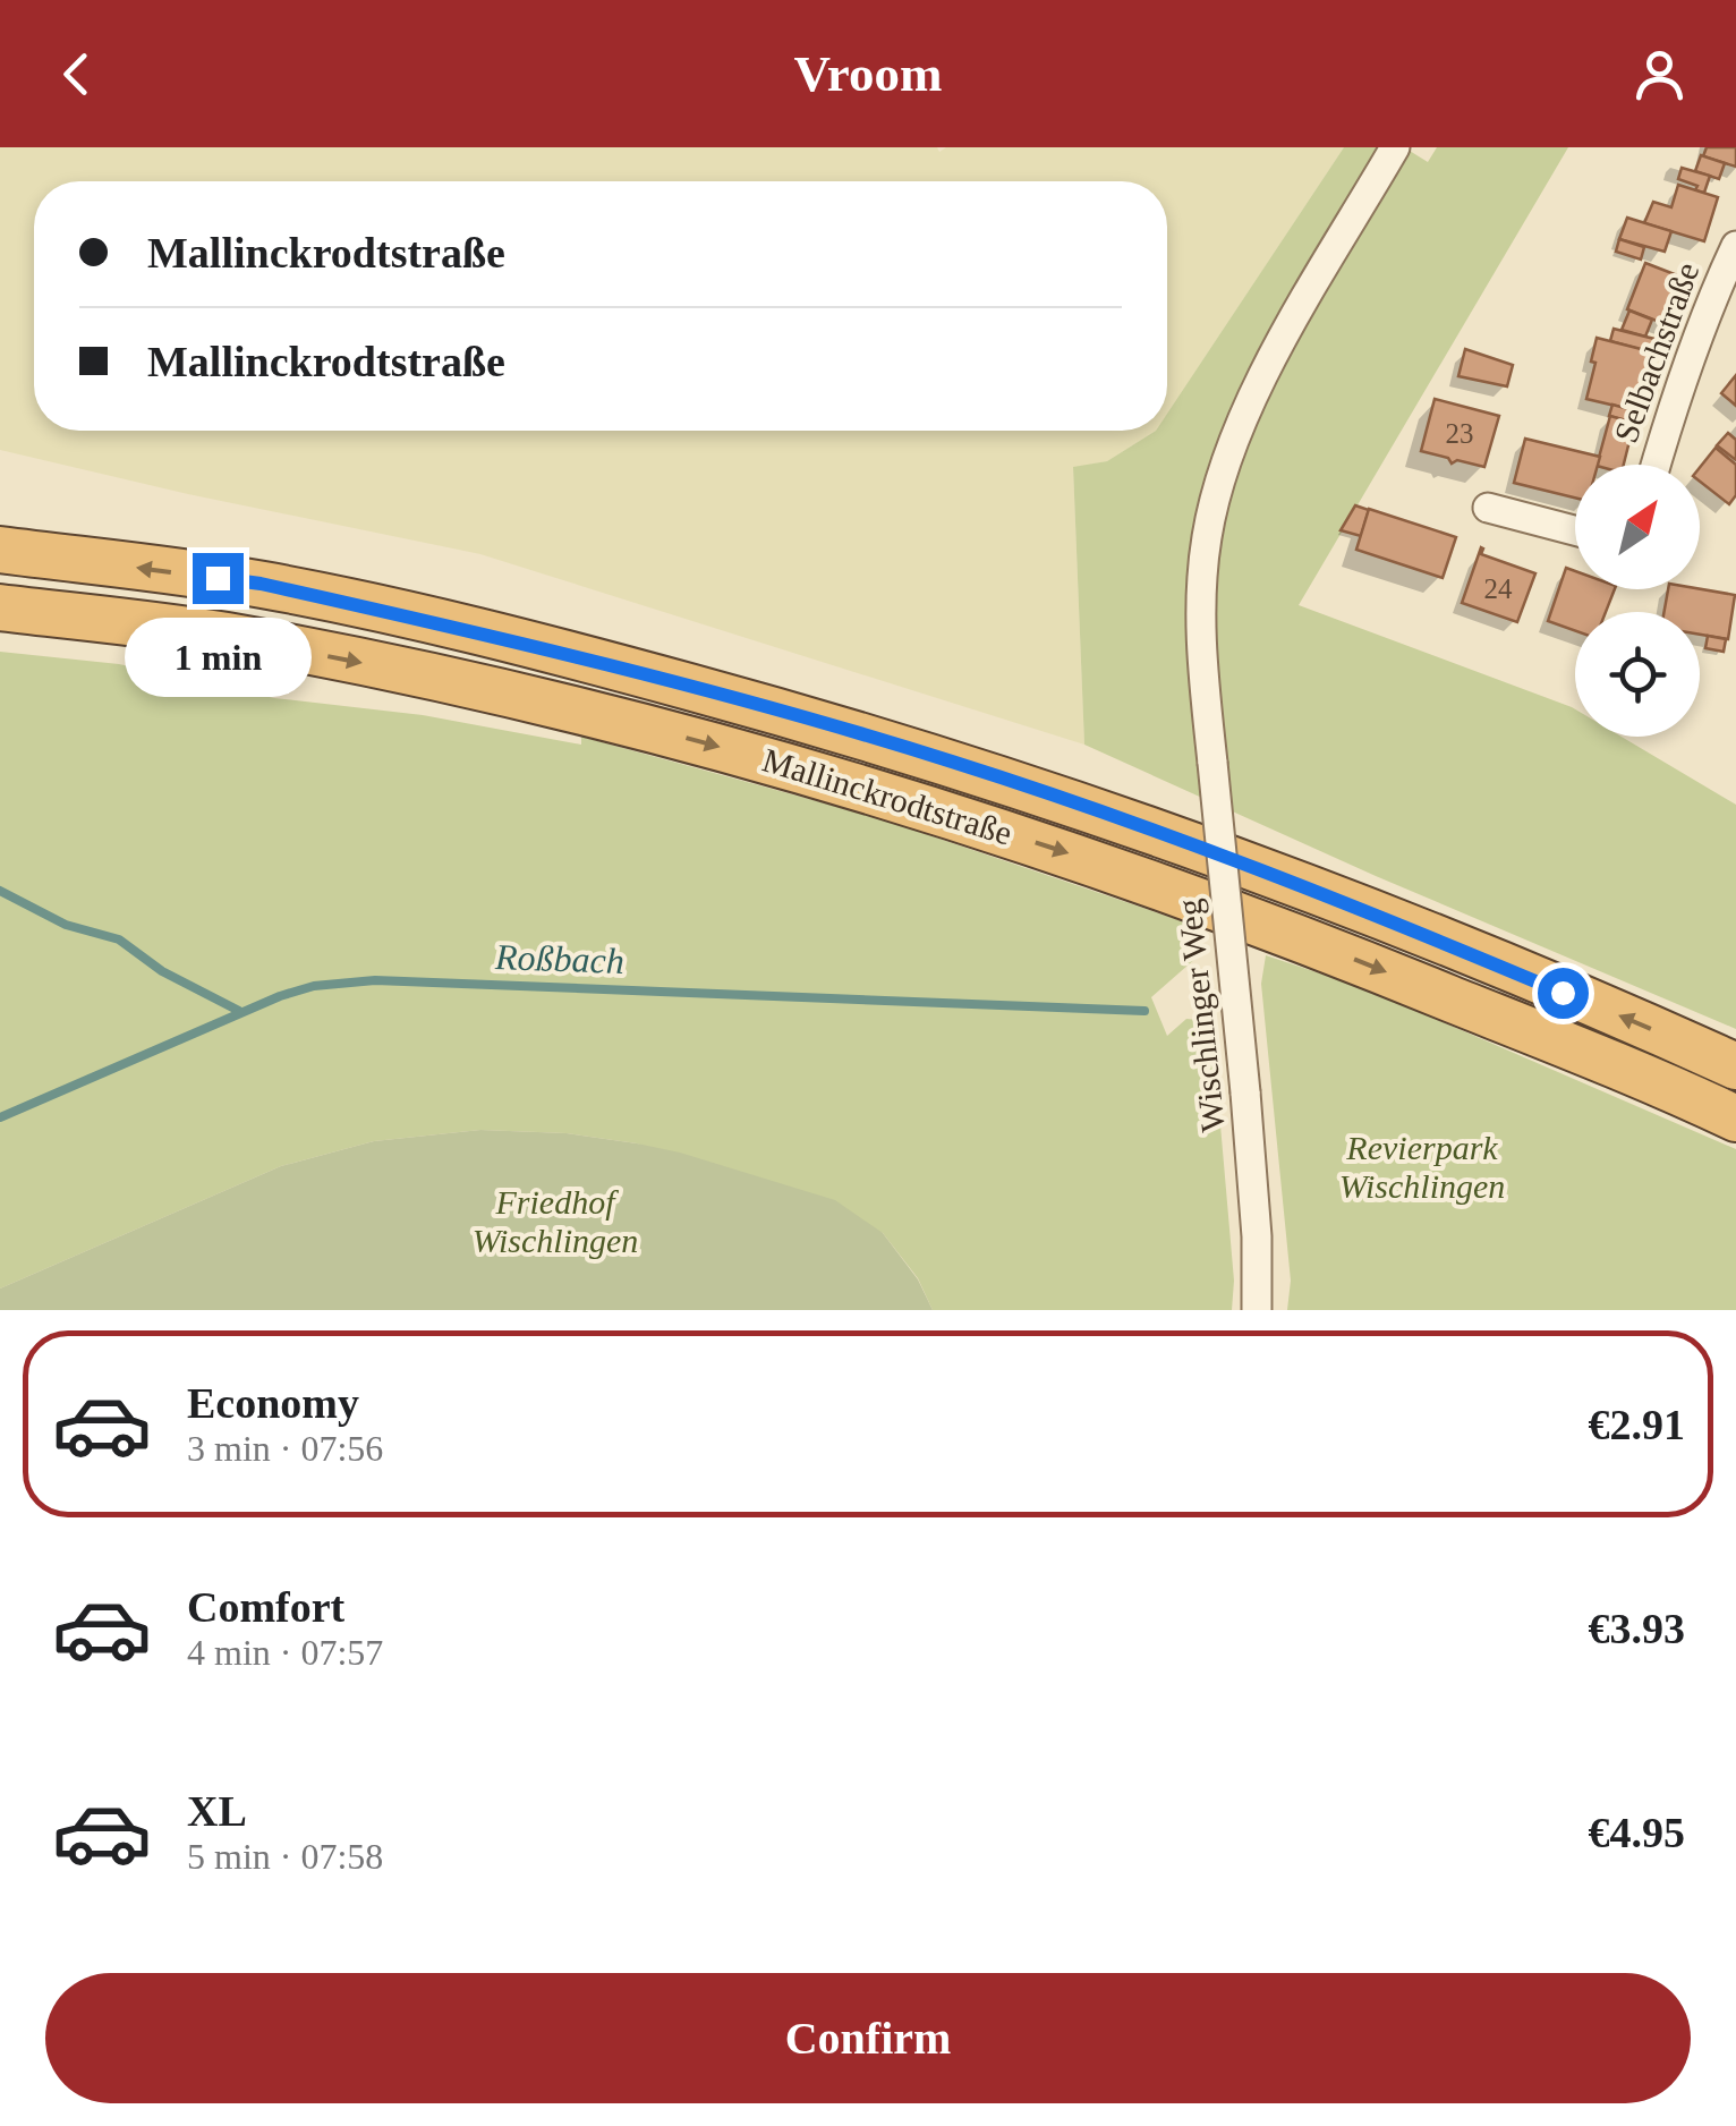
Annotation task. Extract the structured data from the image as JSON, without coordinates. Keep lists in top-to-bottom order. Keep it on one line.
{"streets":{"highway":["Mallinckrodtstraße"],"street":["Selbachstraße","Wischlinger Weg"]},"water":["Roßbach"],"parks":["Revierpark Wischlingen","Friedhof Wischlingen"],"house_numbers":["23","24"],"north":"top right","page":{"header":"Vroom","banner":["Mallinckrodtstraße","Mallinckrodtstraße"],"bubble":"1 min","list":[{"name":"Economy","note":"3 min · 07:56","value":"€2.91"},{"name":"Comfort","note":"4 min · 07:57","value":"€3.93"},{"name":"XL","note":"5 min · 07:58","value":"€4.95"}],"buttons":"Confirm"}}
